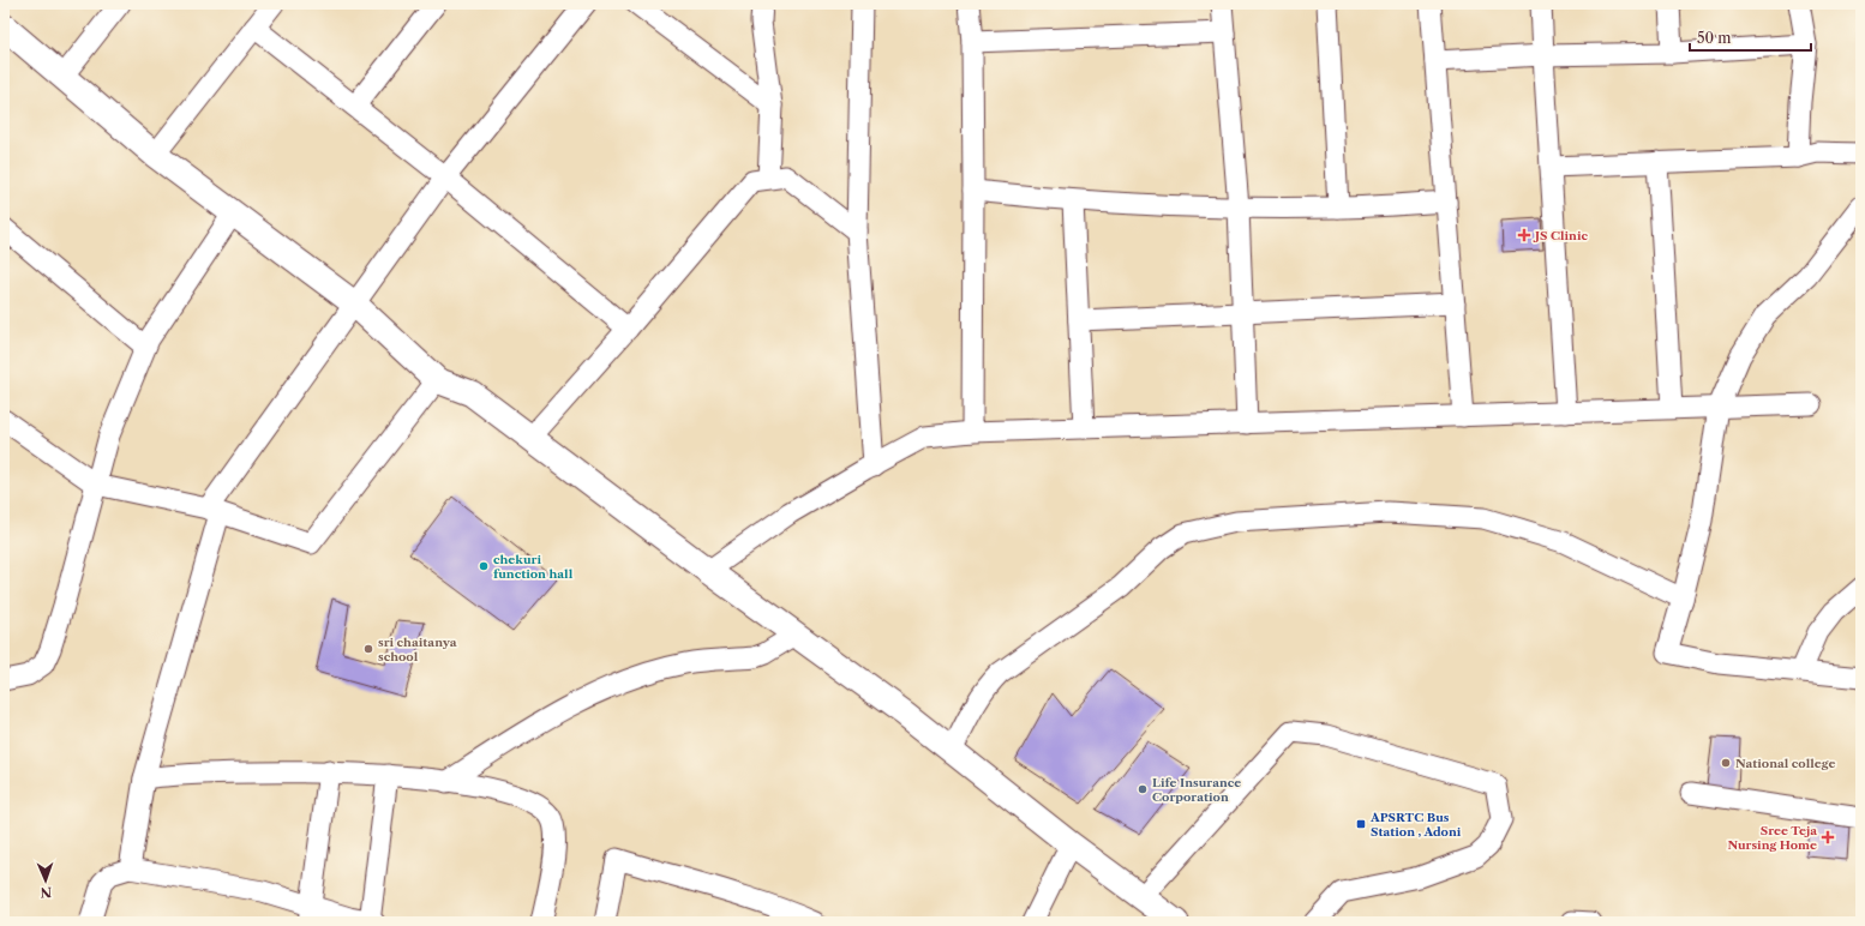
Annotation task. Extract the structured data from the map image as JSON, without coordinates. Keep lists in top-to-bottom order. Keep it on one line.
{"places":{"health":["JS Clinic","Sree Teja Nursing Home"],"other":["chekuri function hall","sri chaitanya school","National college","Life Insurance Corporation"],"transit":["APSRTC Bus Station , Adoni"]},"scale_bar":"50 m","north":"bottom"}
